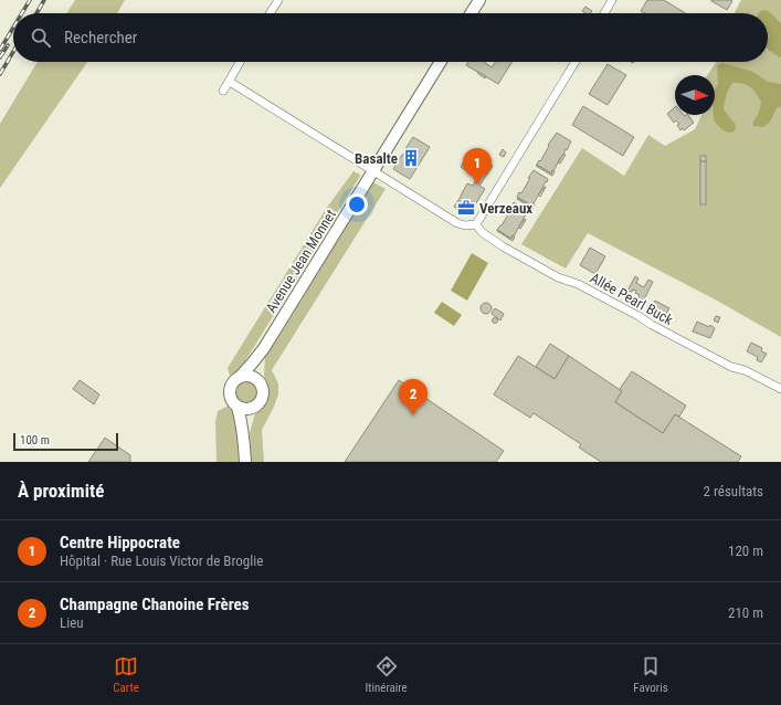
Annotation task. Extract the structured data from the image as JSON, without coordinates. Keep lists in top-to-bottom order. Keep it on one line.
{"streets":{"street":["Avenue Jean Monnet","Allée Pearl Buck"]},"places":{"building":["Basalte"],"office":["Verzeaux"]},"scale_bar":"100 m","north":"right","page":{"search":"Rechercher","pins":["1","2"],"scale":"100 m","heading":["À proximité","2 résultats"],"list":[{"mark":"1","name":"Centre Hippocrate","note":"Hôpital · Rue Louis Victor de Broglie","value":"120 m"},{"mark":"2","name":"Champagne Chanoine Frères","note":"Lieu","value":"210 m"}],"nav":["Carte","Itinéraire","Favoris"]}}
